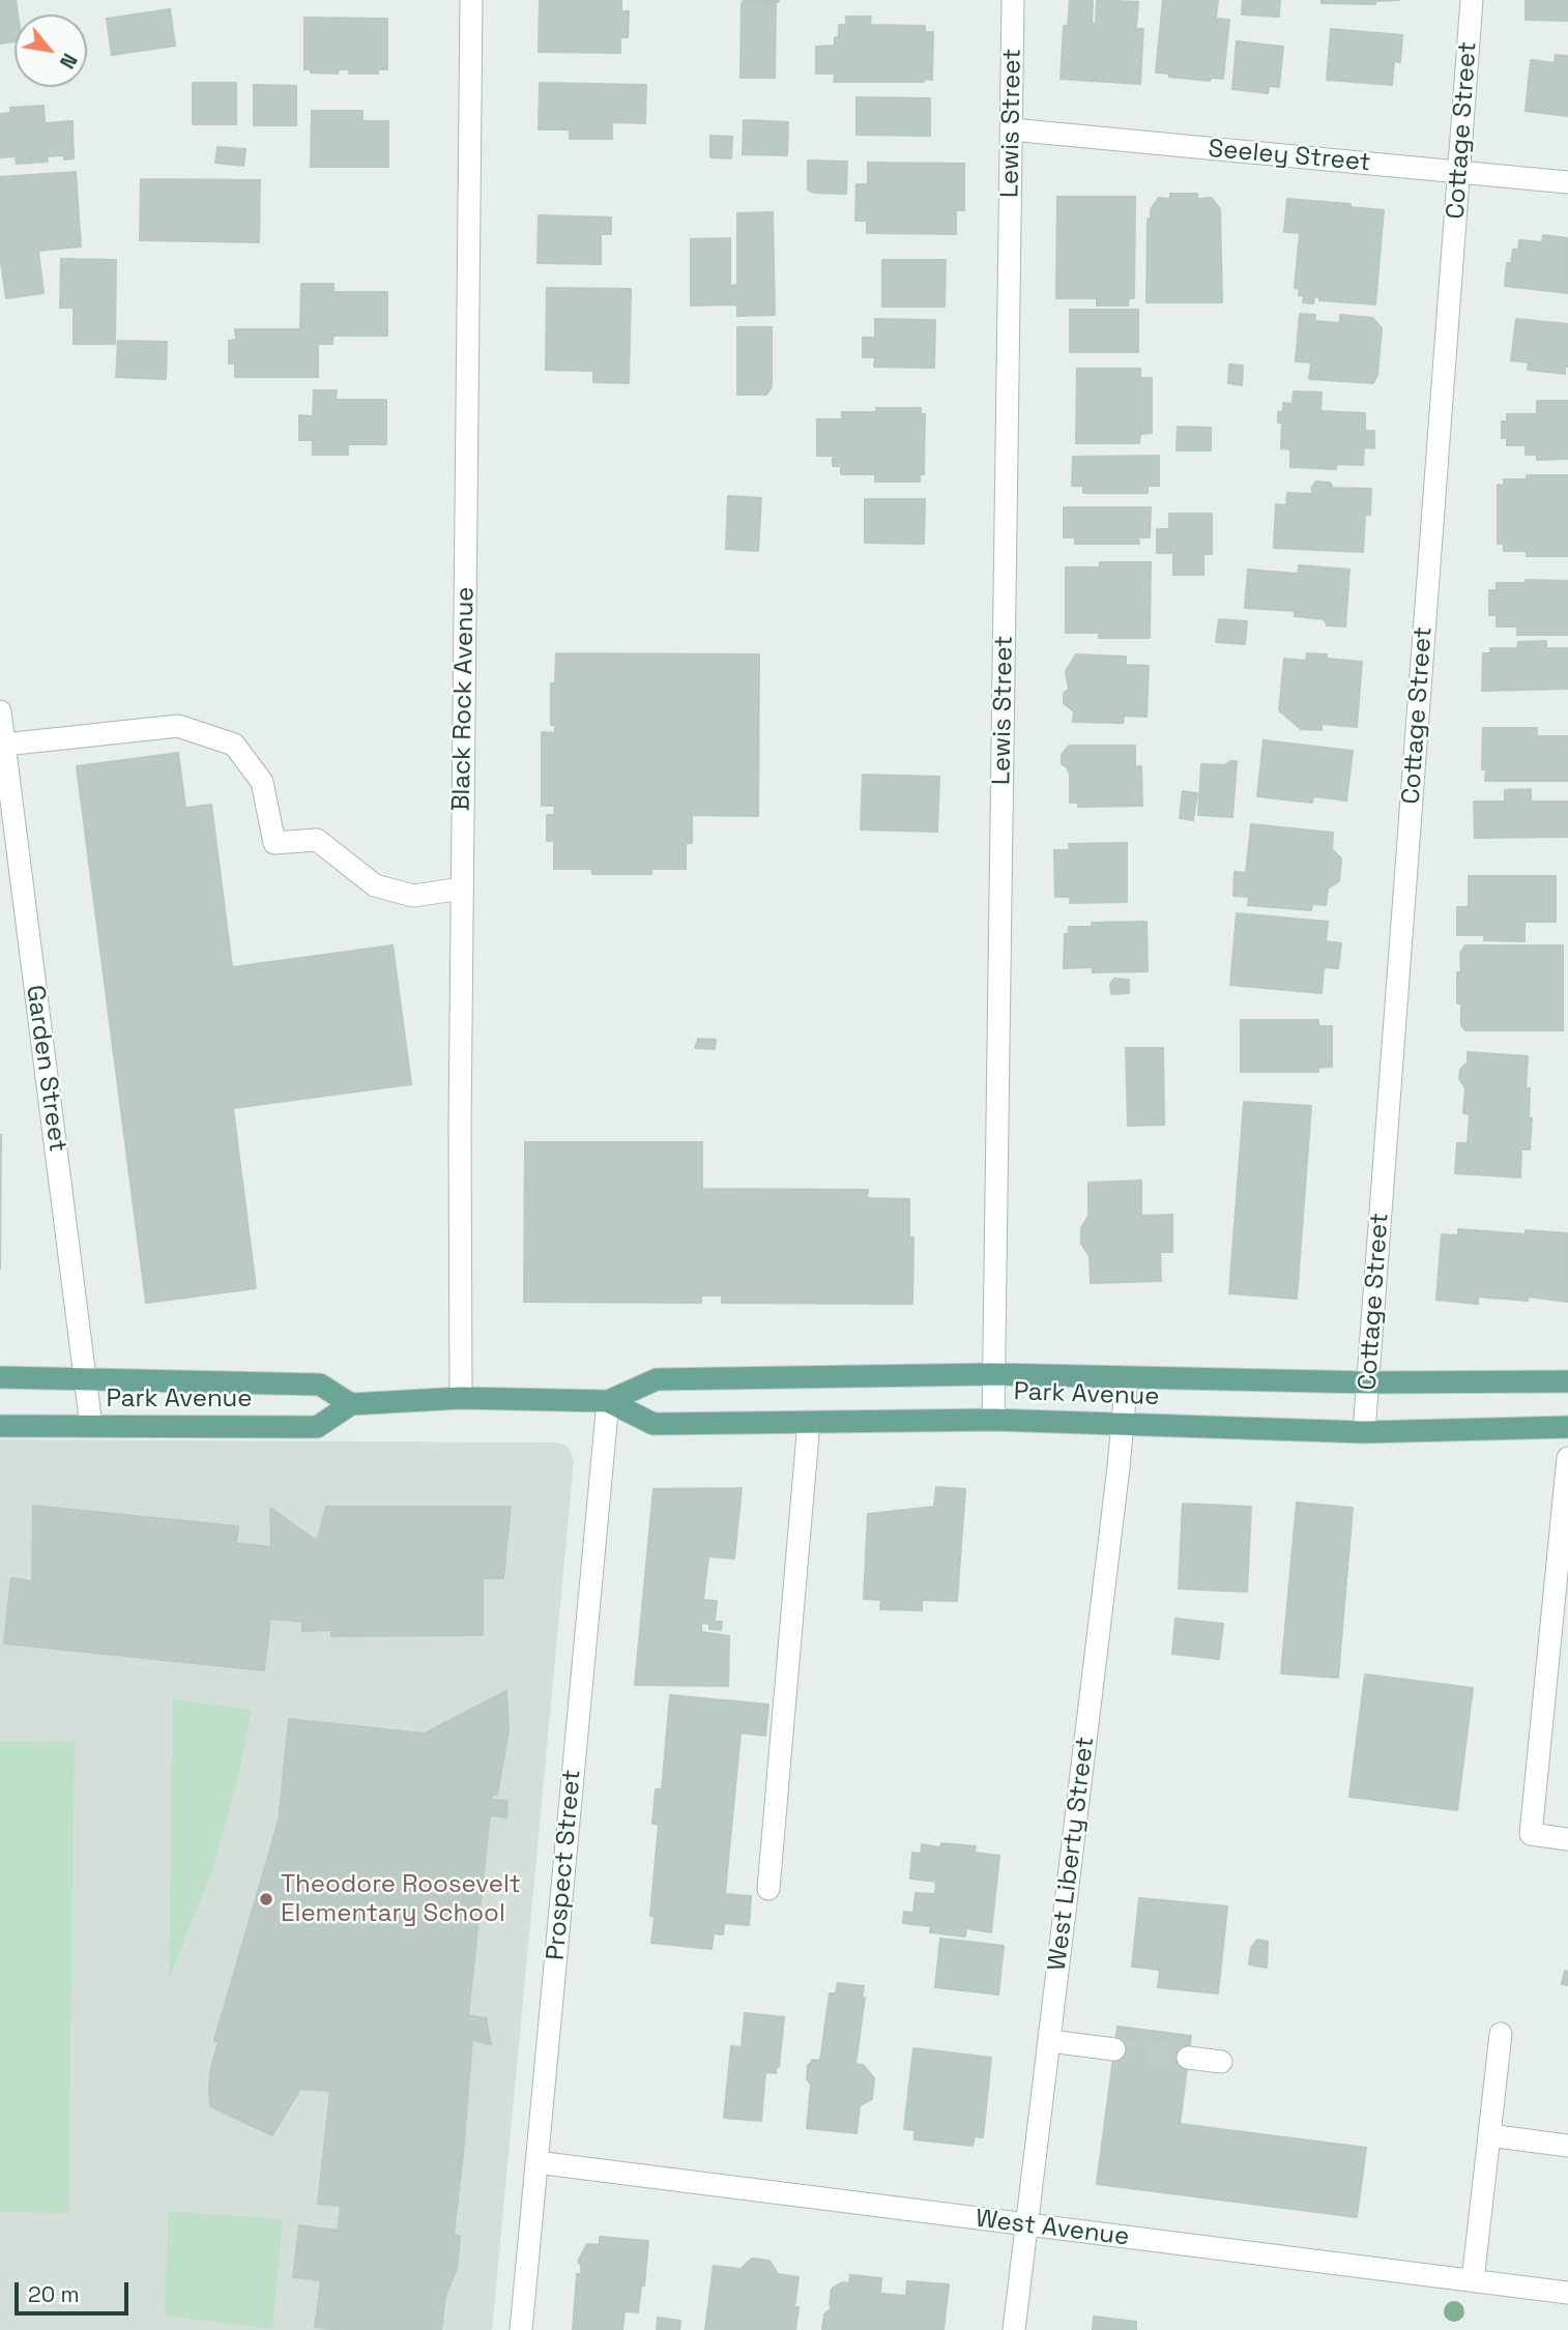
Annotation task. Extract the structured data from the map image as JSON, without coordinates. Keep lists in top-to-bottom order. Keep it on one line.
{"streets":{"main road":["Park Avenue"],"street":["Lewis Street","Cottage Street","Seeley Street","Black Rock Avenue","Garden Street","West Liberty Street","Prospect Street","West Avenue"]},"crossings":[["Lewis Street","Seeley Street"],["Lewis Street","Park Avenue"],["Cottage Street","Seeley Street"],["Cottage Street","Park Avenue"],["Black Rock Avenue","Park Avenue"],["Garden Street","Park Avenue"],["Park Avenue","West Liberty Street"],["Park Avenue","Prospect Street"],["West Liberty Street","West Avenue"],["Prospect Street","West Avenue"]],"places":["Theodore Roosevelt Elementary School"],"scale_bar":"20 m","north":"bottom right"}
